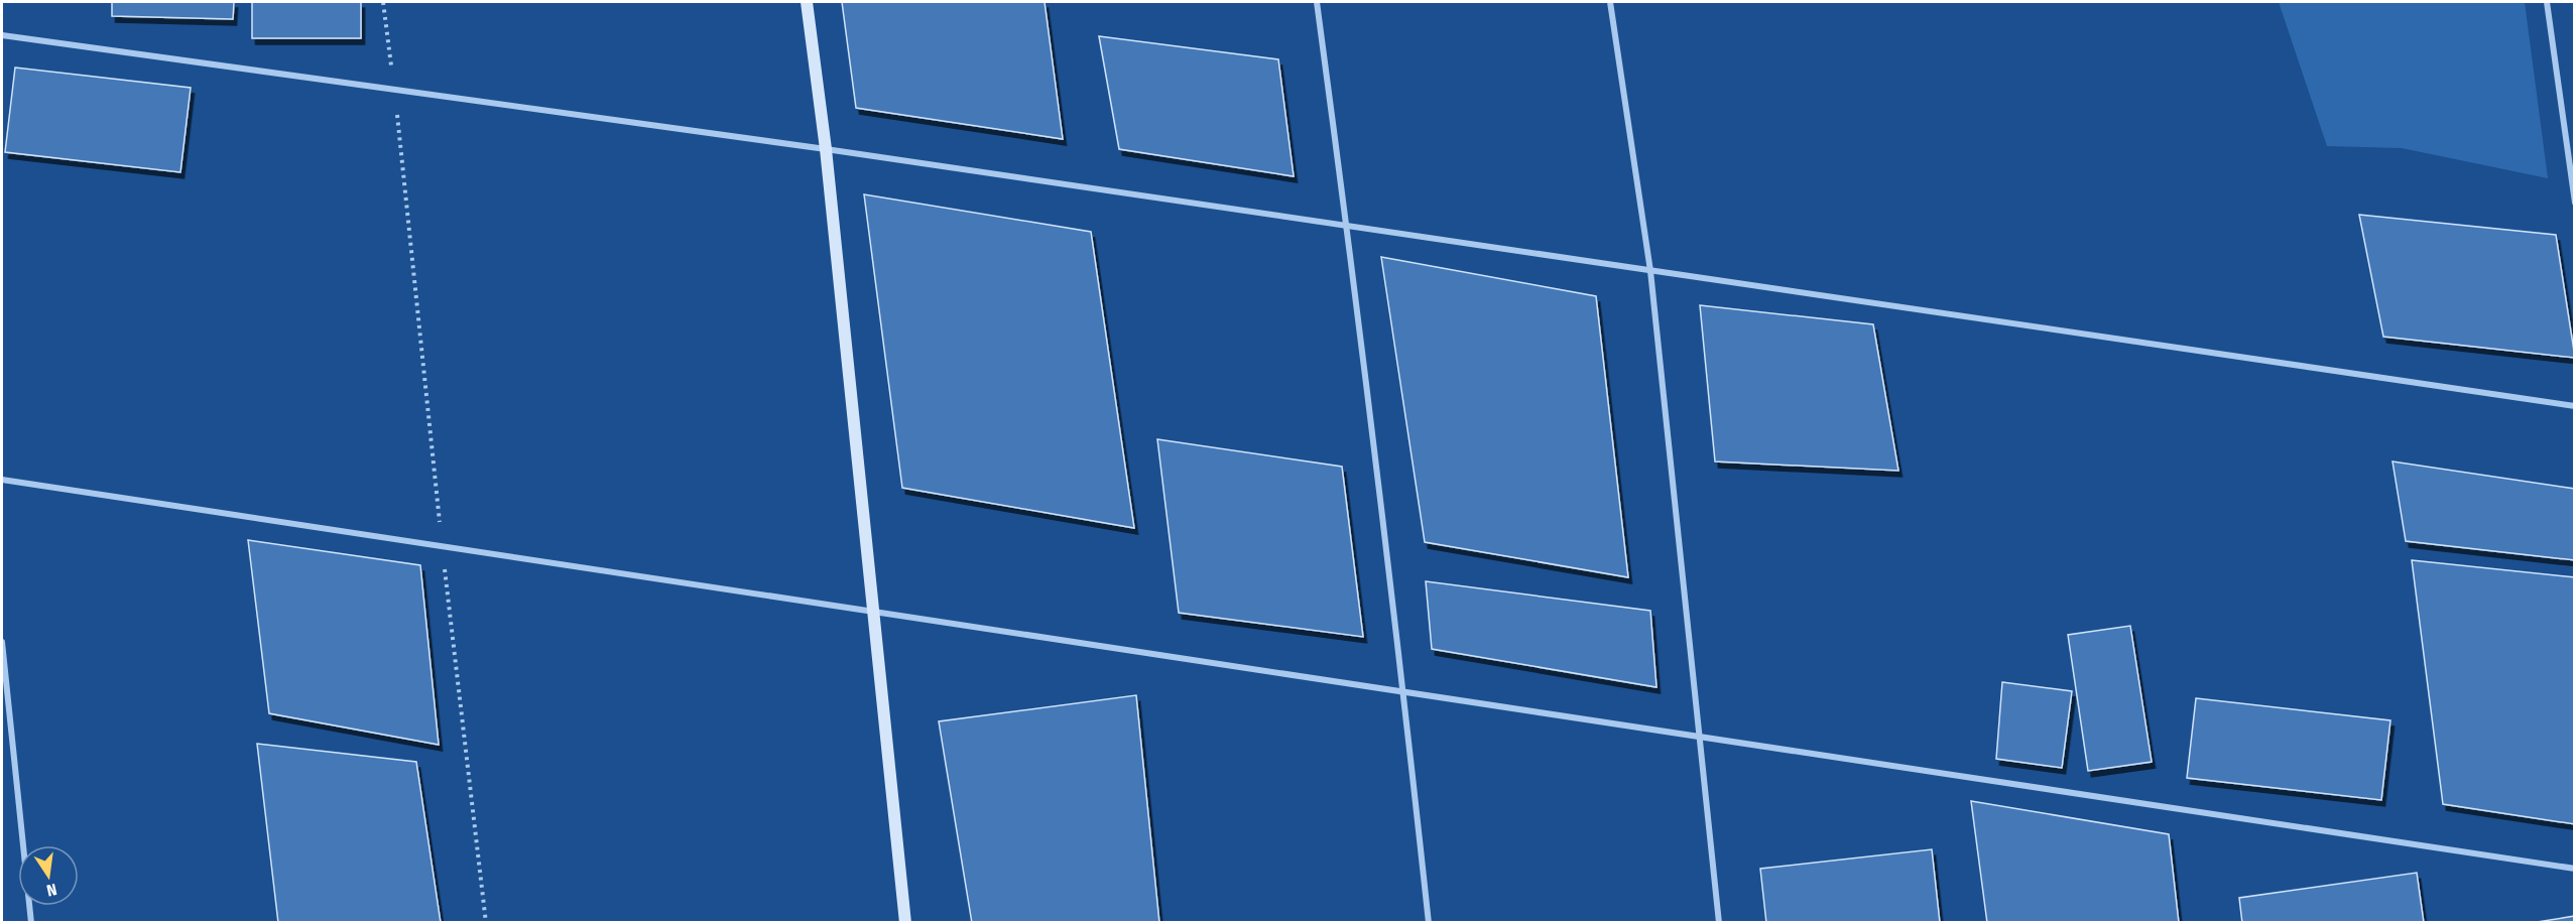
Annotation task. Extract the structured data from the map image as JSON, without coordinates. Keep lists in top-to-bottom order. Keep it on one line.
{"north":"bottom"}
